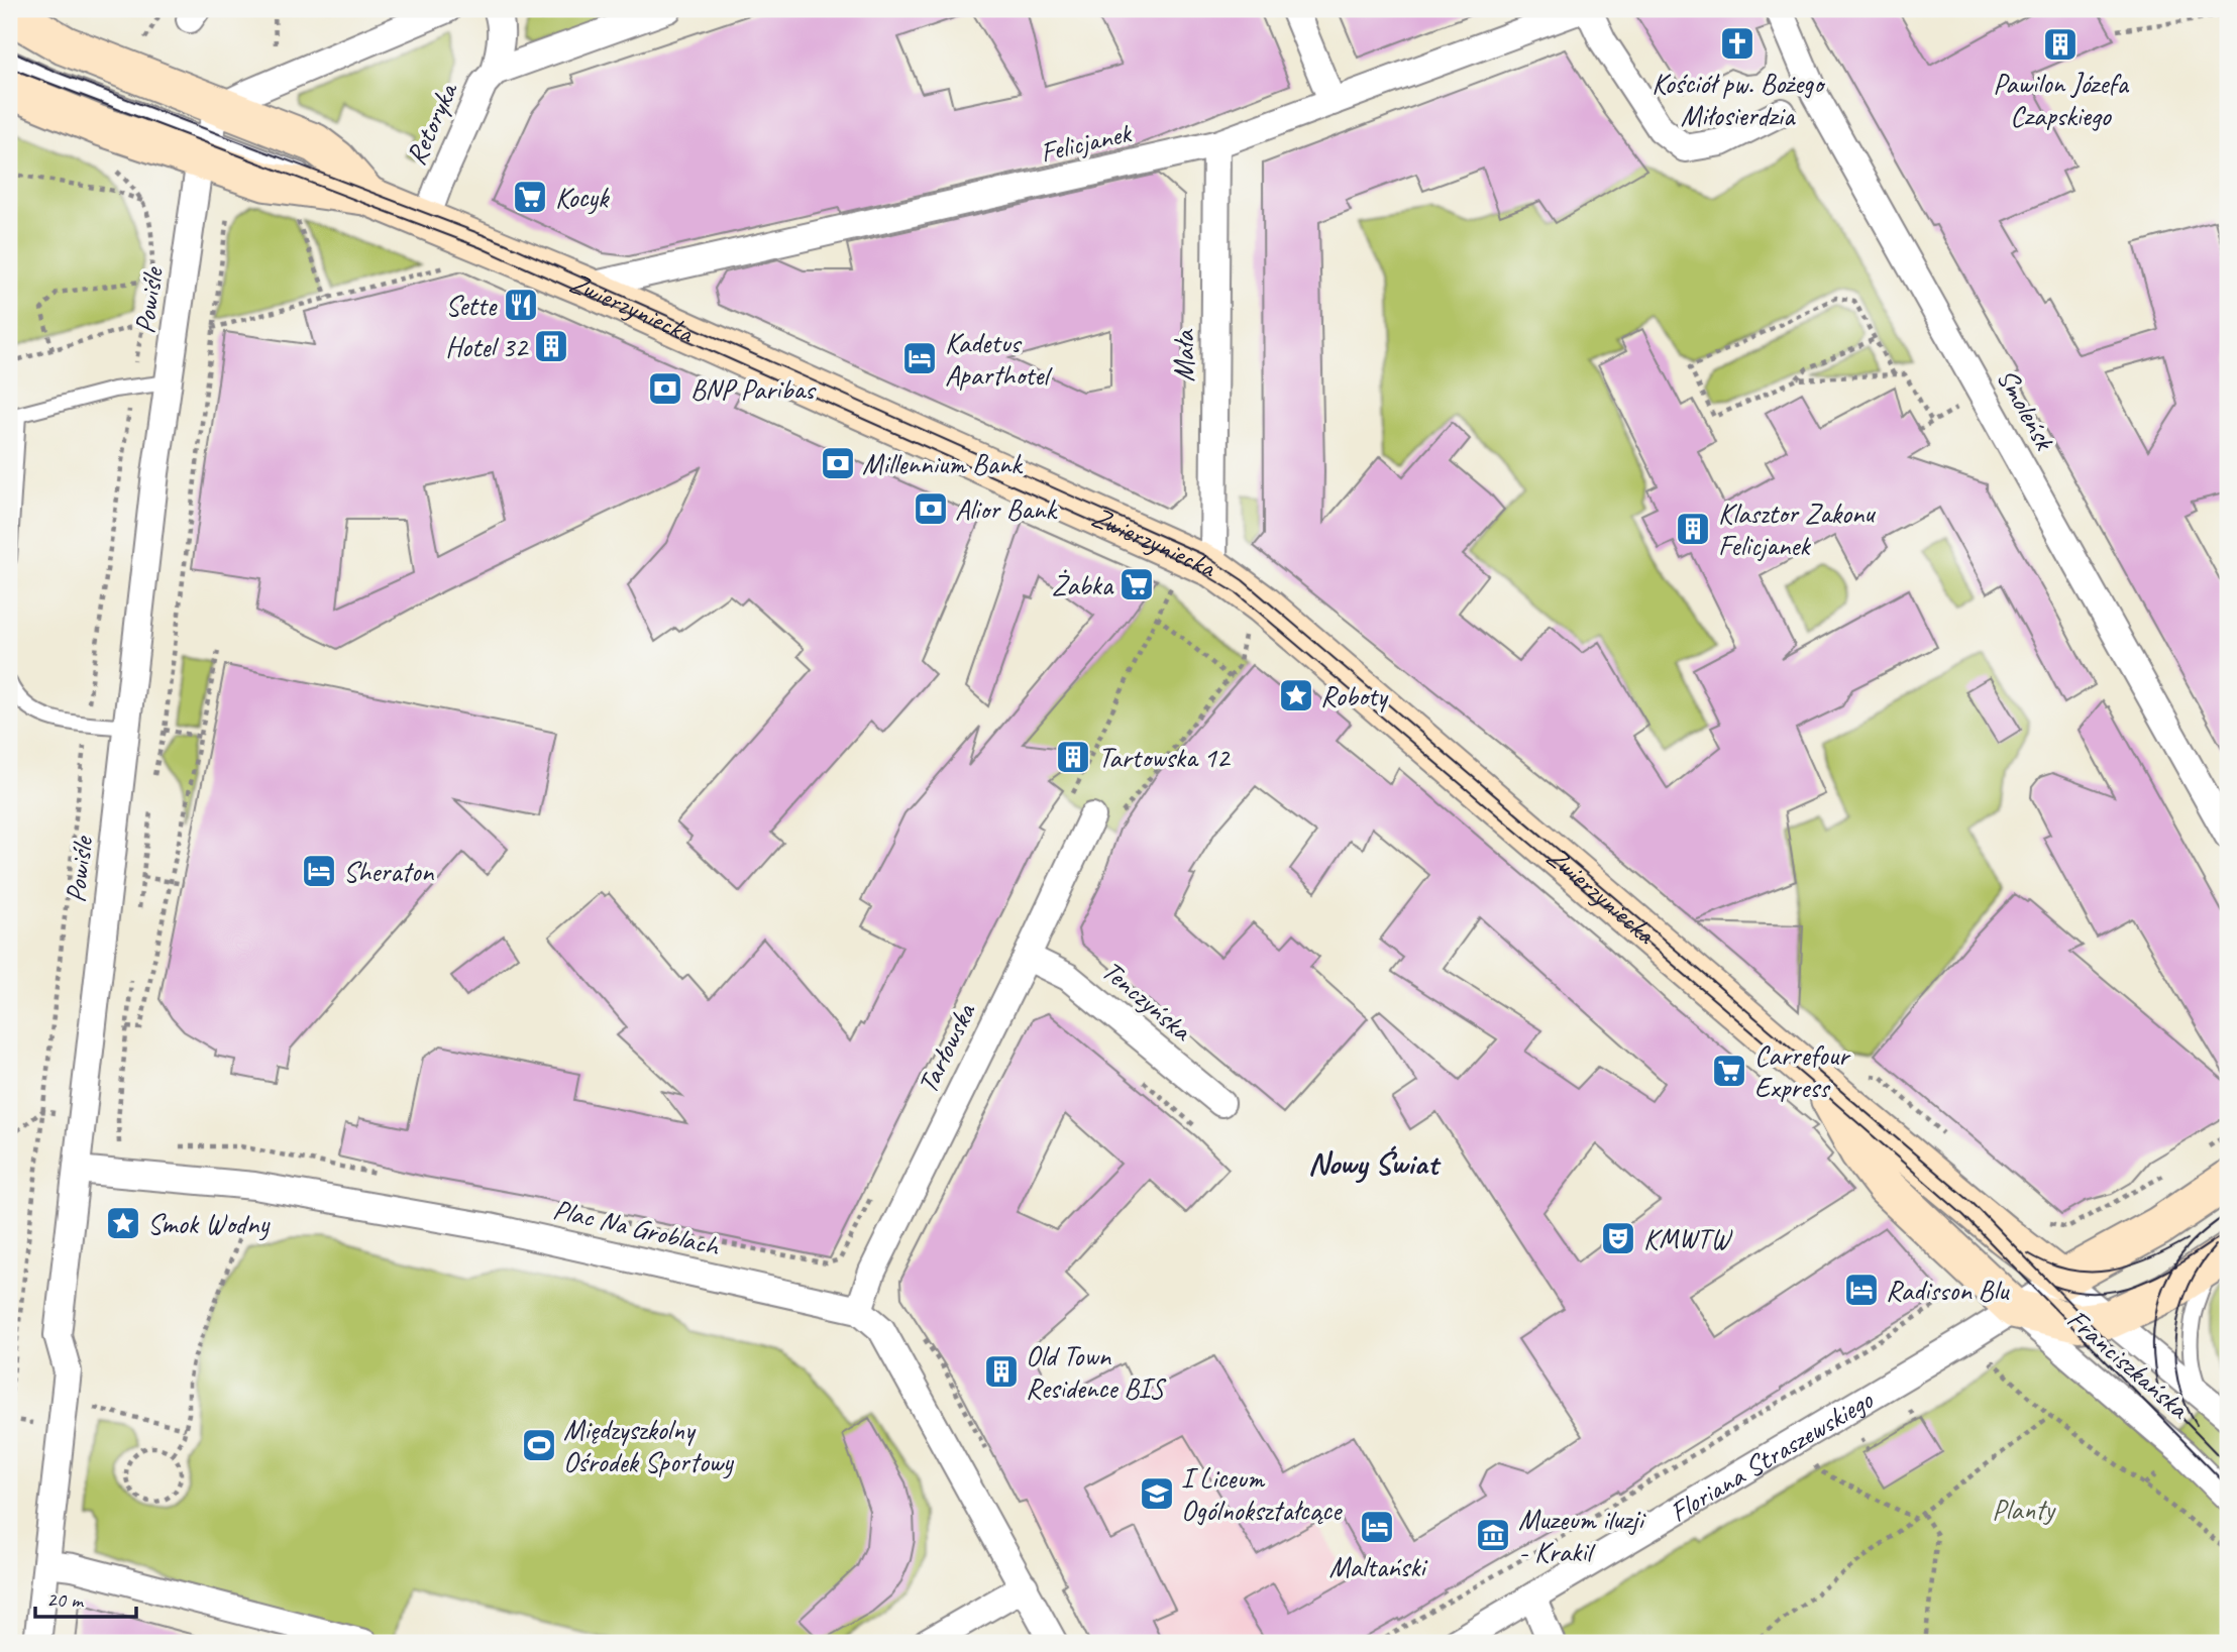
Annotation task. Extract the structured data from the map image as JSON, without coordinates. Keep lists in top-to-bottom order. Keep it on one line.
{"streets":{"street":["Retoryka","Felicjanek","Powiśle","Zwierzyniecka","Mała","Smoleńsk","Tenczyńska","Tarłowska","Plac Na Groblach","Franciszkańska","Floriana Straszewskiego"]},"crossings":[["Retoryka","Zwierzyniecka"],["Felicjanek","Zwierzyniecka"],["Felicjanek","Mała"],["Powiśle","Zwierzyniecka"],["Powiśle","Plac Na Groblach"],["Zwierzyniecka","Mała"],["Zwierzyniecka","Franciszkańska"],["Zwierzyniecka","Floriana Straszewskiego"],["Tenczyńska","Tarłowska"],["Tarłowska","Plac Na Groblach"],["Franciszkańska","Floriana Straszewskiego"]],"districts":["Nowy Świat"],"parks":["Planty"],"places":{"church":["Kościół pw. Bożego Miłosierdzia"],"building":["Pawilon Józefa Czapskiego","Hotel 32","Klasztor Zakonu Felicjanek","Tartowska 12","Old Town Residence BIS"],"supermarket":["Kocyk","Żabka","Carrefour Express"],"restaurant":["Sette"],"hotel":["Kadetus Aparthotel","Sheraton","Radisson Blu","Maltański"],"bank":["BNP Paribas","Millennium Bank","Alior Bank"],"place":["Roboty","Smok Wodny"],"theatre":["KMWTW"],"sports":["Międzyszkolny Ośrodek Sportowy"],"school or university":["I Liceum Ogólnokształcące"],"museum":["Muzeum iluzji - Krakil"]},"scale_bar":"20 m"}
